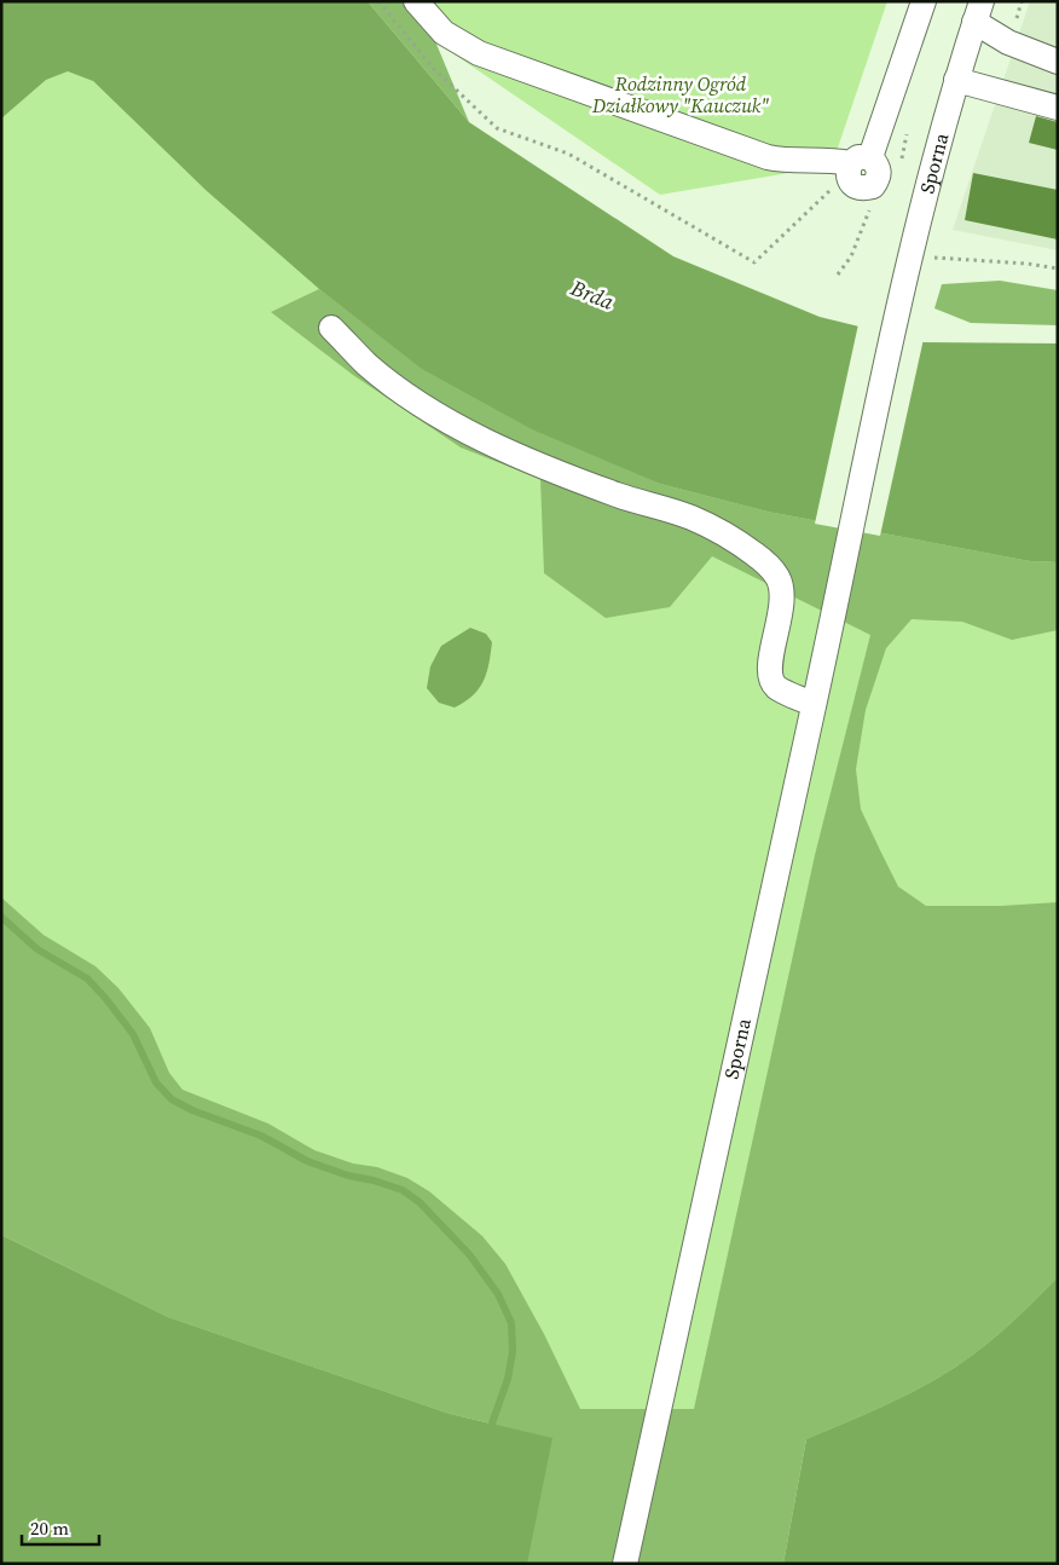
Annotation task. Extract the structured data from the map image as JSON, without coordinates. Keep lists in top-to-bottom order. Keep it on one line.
{"streets":{"street":["Sporna"]},"water":["Brda"],"parks":["Rodzinny Ogród Działkowy \"Kauczuk\""],"scale_bar":"20 m"}
